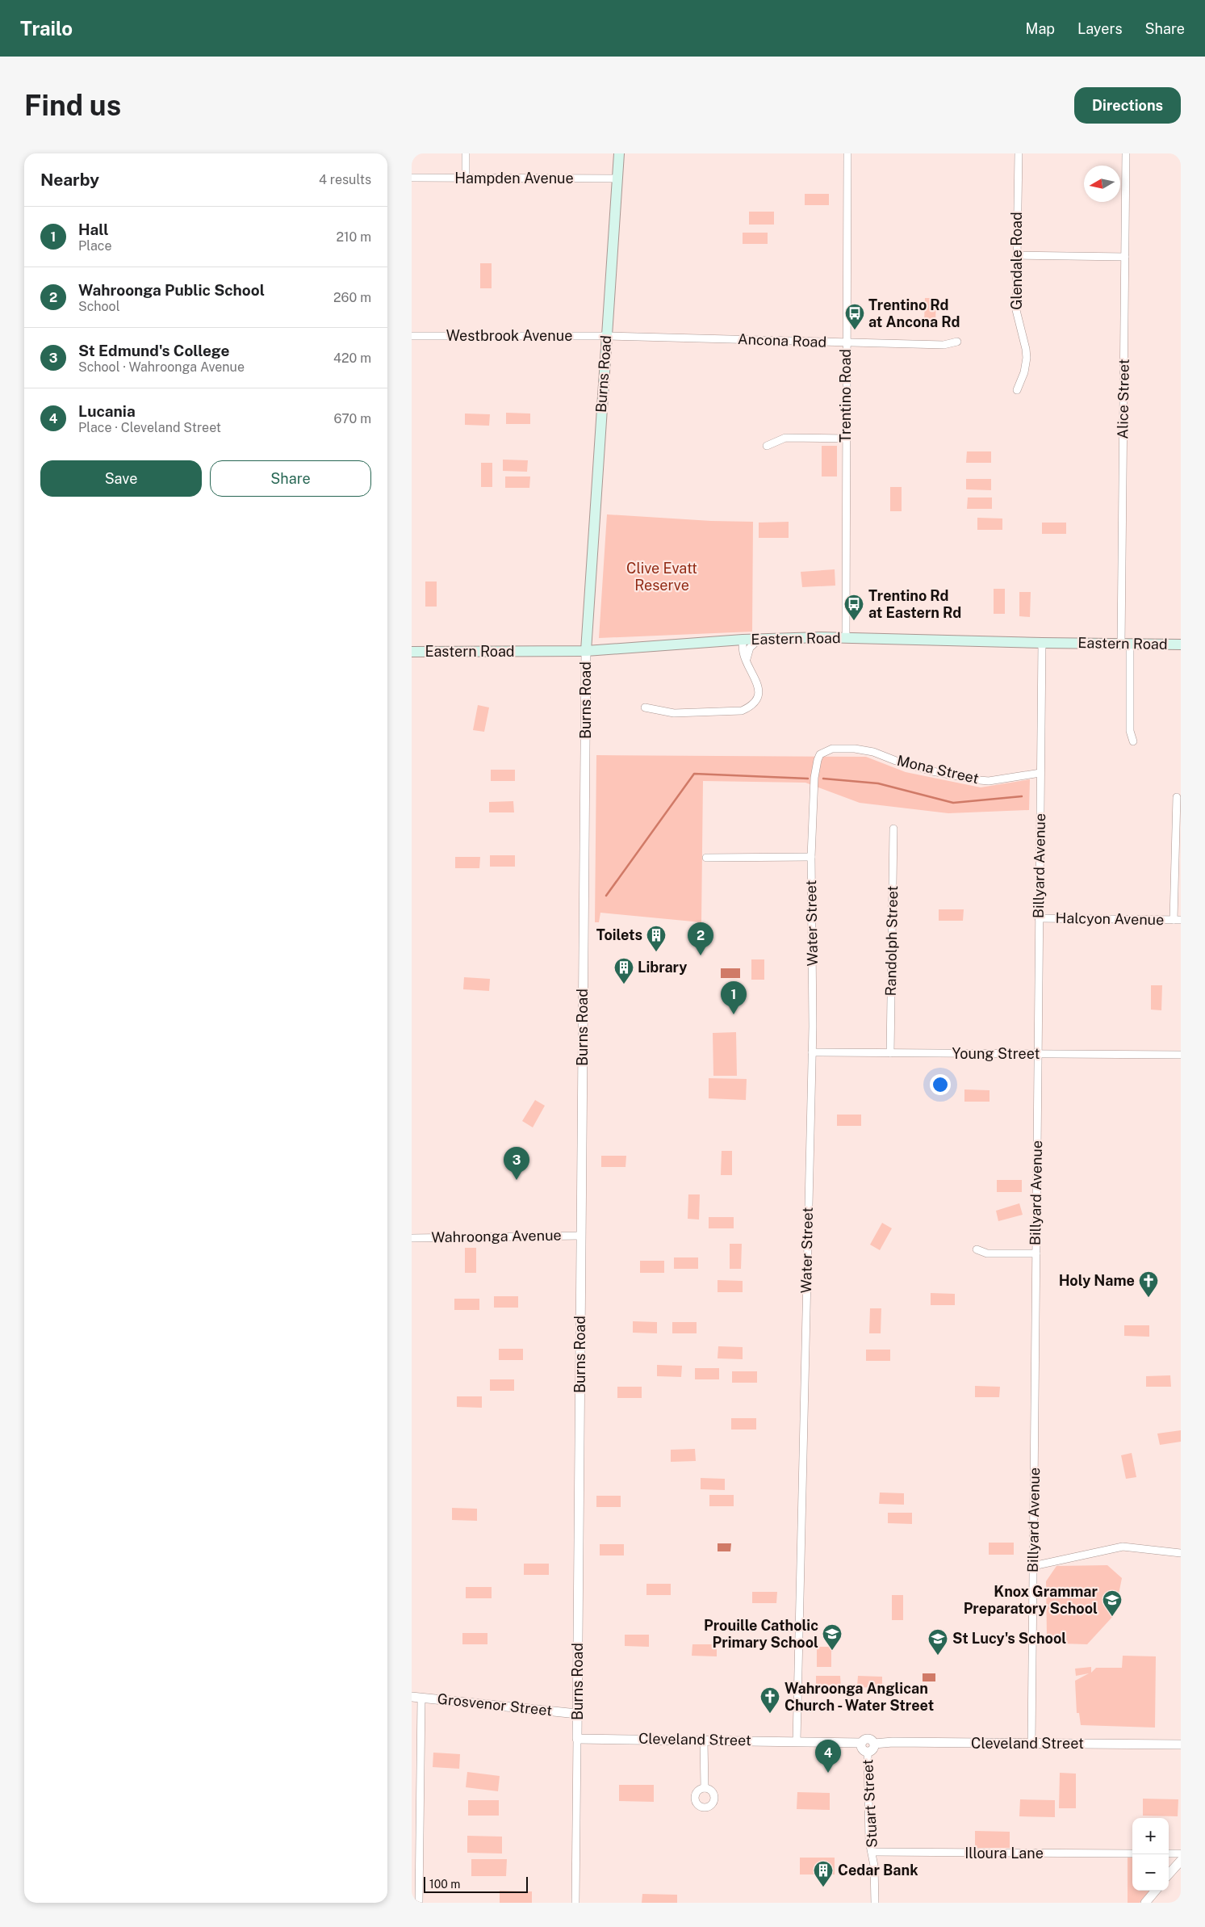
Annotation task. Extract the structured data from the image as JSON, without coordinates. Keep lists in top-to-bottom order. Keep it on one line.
{"streets":{"main road":["Burns Road","Eastern Road"],"street":["Hampden Avenue","Glendale Road","Westbrook Avenue","Ancona Road","Trentino Road","Alice Street","Mona Street","Billyard Avenue","Halcyon Avenue","Water Street","Randolph Street","Young Street","Wahroonga Avenue","Grosvenor Street","Cleveland Street","Stuart Street","Illoura Lane"]},"crossings":[["Hampden Avenue","Burns Road"],["Westbrook Avenue","Ancona Road"],["Westbrook Avenue","Burns Road"],["Ancona Road","Burns Road"],["Ancona Road","Trentino Road"],["Burns Road","Eastern Road"],["Burns Road","Wahroonga Avenue"],["Burns Road","Grosvenor Street"],["Burns Road","Cleveland Street"],["Trentino Road","Eastern Road"],["Alice Street","Eastern Road"],["Eastern Road","Billyard Avenue"],["Mona Street","Billyard Avenue"],["Mona Street","Water Street"],["Billyard Avenue","Halcyon Avenue"],["Billyard Avenue","Young Street"],["Billyard Avenue","Cleveland Street"],["Water Street","Young Street"],["Water Street","Cleveland Street"],["Randolph Street","Young Street"],["Cleveland Street","Stuart Street"],["Stuart Street","Illoura Lane"]],"parks":["Clive Evatt Reserve"],"places":{"bus stop":["Trentino Rd at Ancona Rd","Trentino Rd at Eastern Rd"],"building":["Toilets","Library","Cedar Bank"],"church":["Holy Name","Wahroonga Anglican Church - Water Street"],"school or university":["Knox Grammar Preparatory School","Prouille Catholic Primary School","St Lucy's School"]},"scale_bar":"100 m","north":"left","page":{"header":"Trailo","nav":["Map","Layers","Share"],"buttons":["Directions",["Save","Share"]],"title":"Find us","heading":["Nearby","4 results"],"list":[{"mark":"1","name":"Hall","note":"Place","value":"210 m"},{"mark":"2","name":"Wahroonga Public School","note":"School","value":"260 m"},{"mark":"3","name":"St Edmund's College","note":"School · Wahroonga Avenue","value":"420 m"},{"mark":"4","name":"Lucania","note":"Place · Cleveland Street","value":"670 m"}],"pins":["2","1","3","4"],"map_buttons":["+","−"],"scale":"100 m"}}
